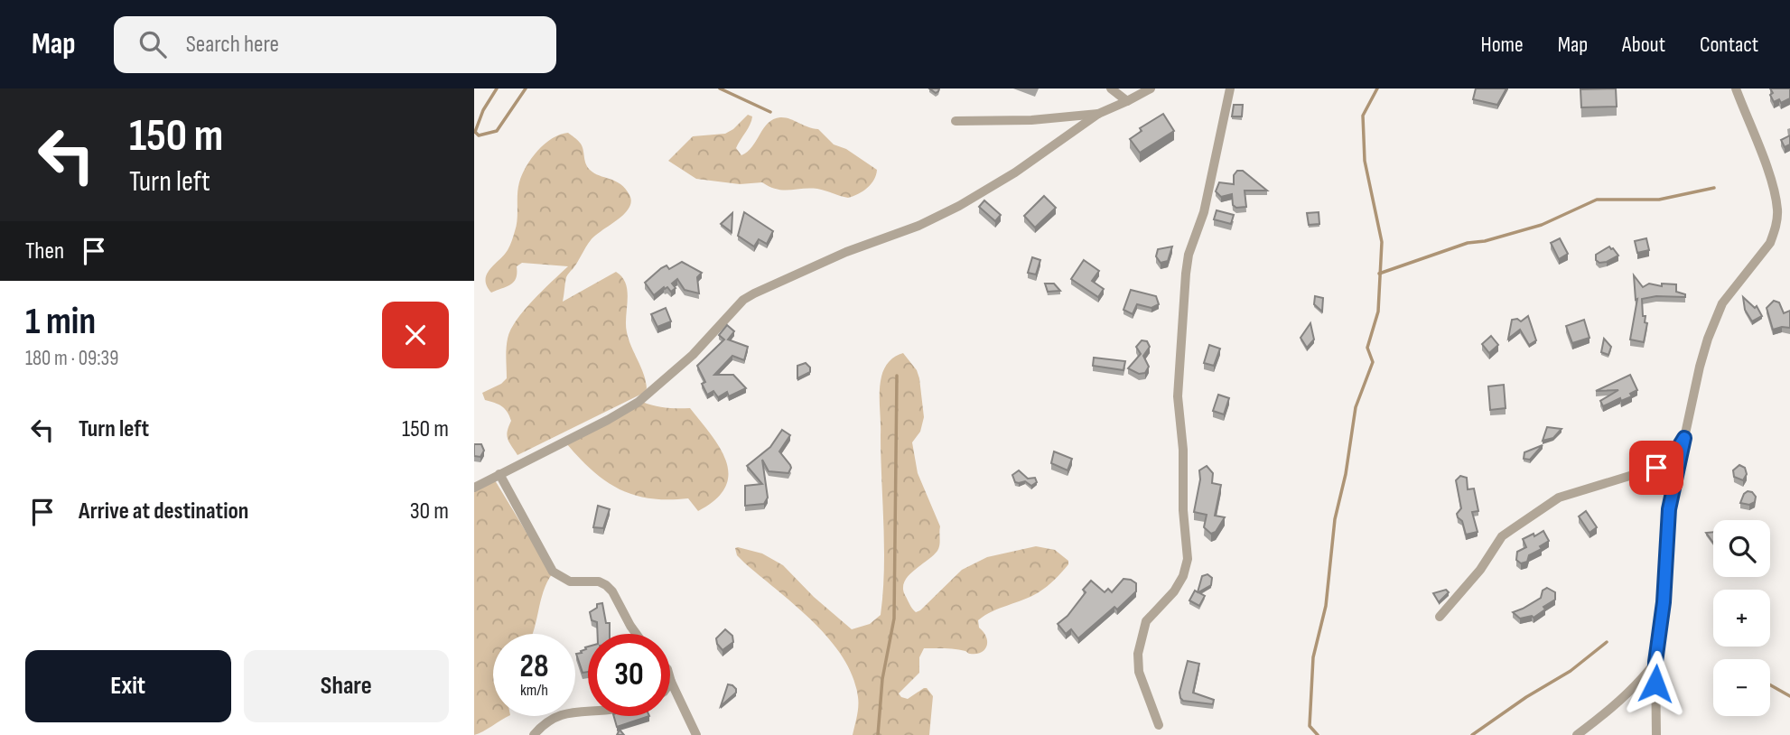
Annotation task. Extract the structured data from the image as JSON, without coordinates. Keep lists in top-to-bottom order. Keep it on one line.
{"page":{"header":"Map","search":"Search here","nav":["Home","Map","About","Contact"],"turn":["150 m","Turn left"],"then":"Then","heading":["1 min","180 m · 09:39"],"list":[{"name":"Turn left","value":"150 m"},{"name":"Arrive at destination","value":"30 m"}],"map_buttons":["+","−"],"speed":"28 km/h","limit":"30","buttons":["Exit","Share"]}}
